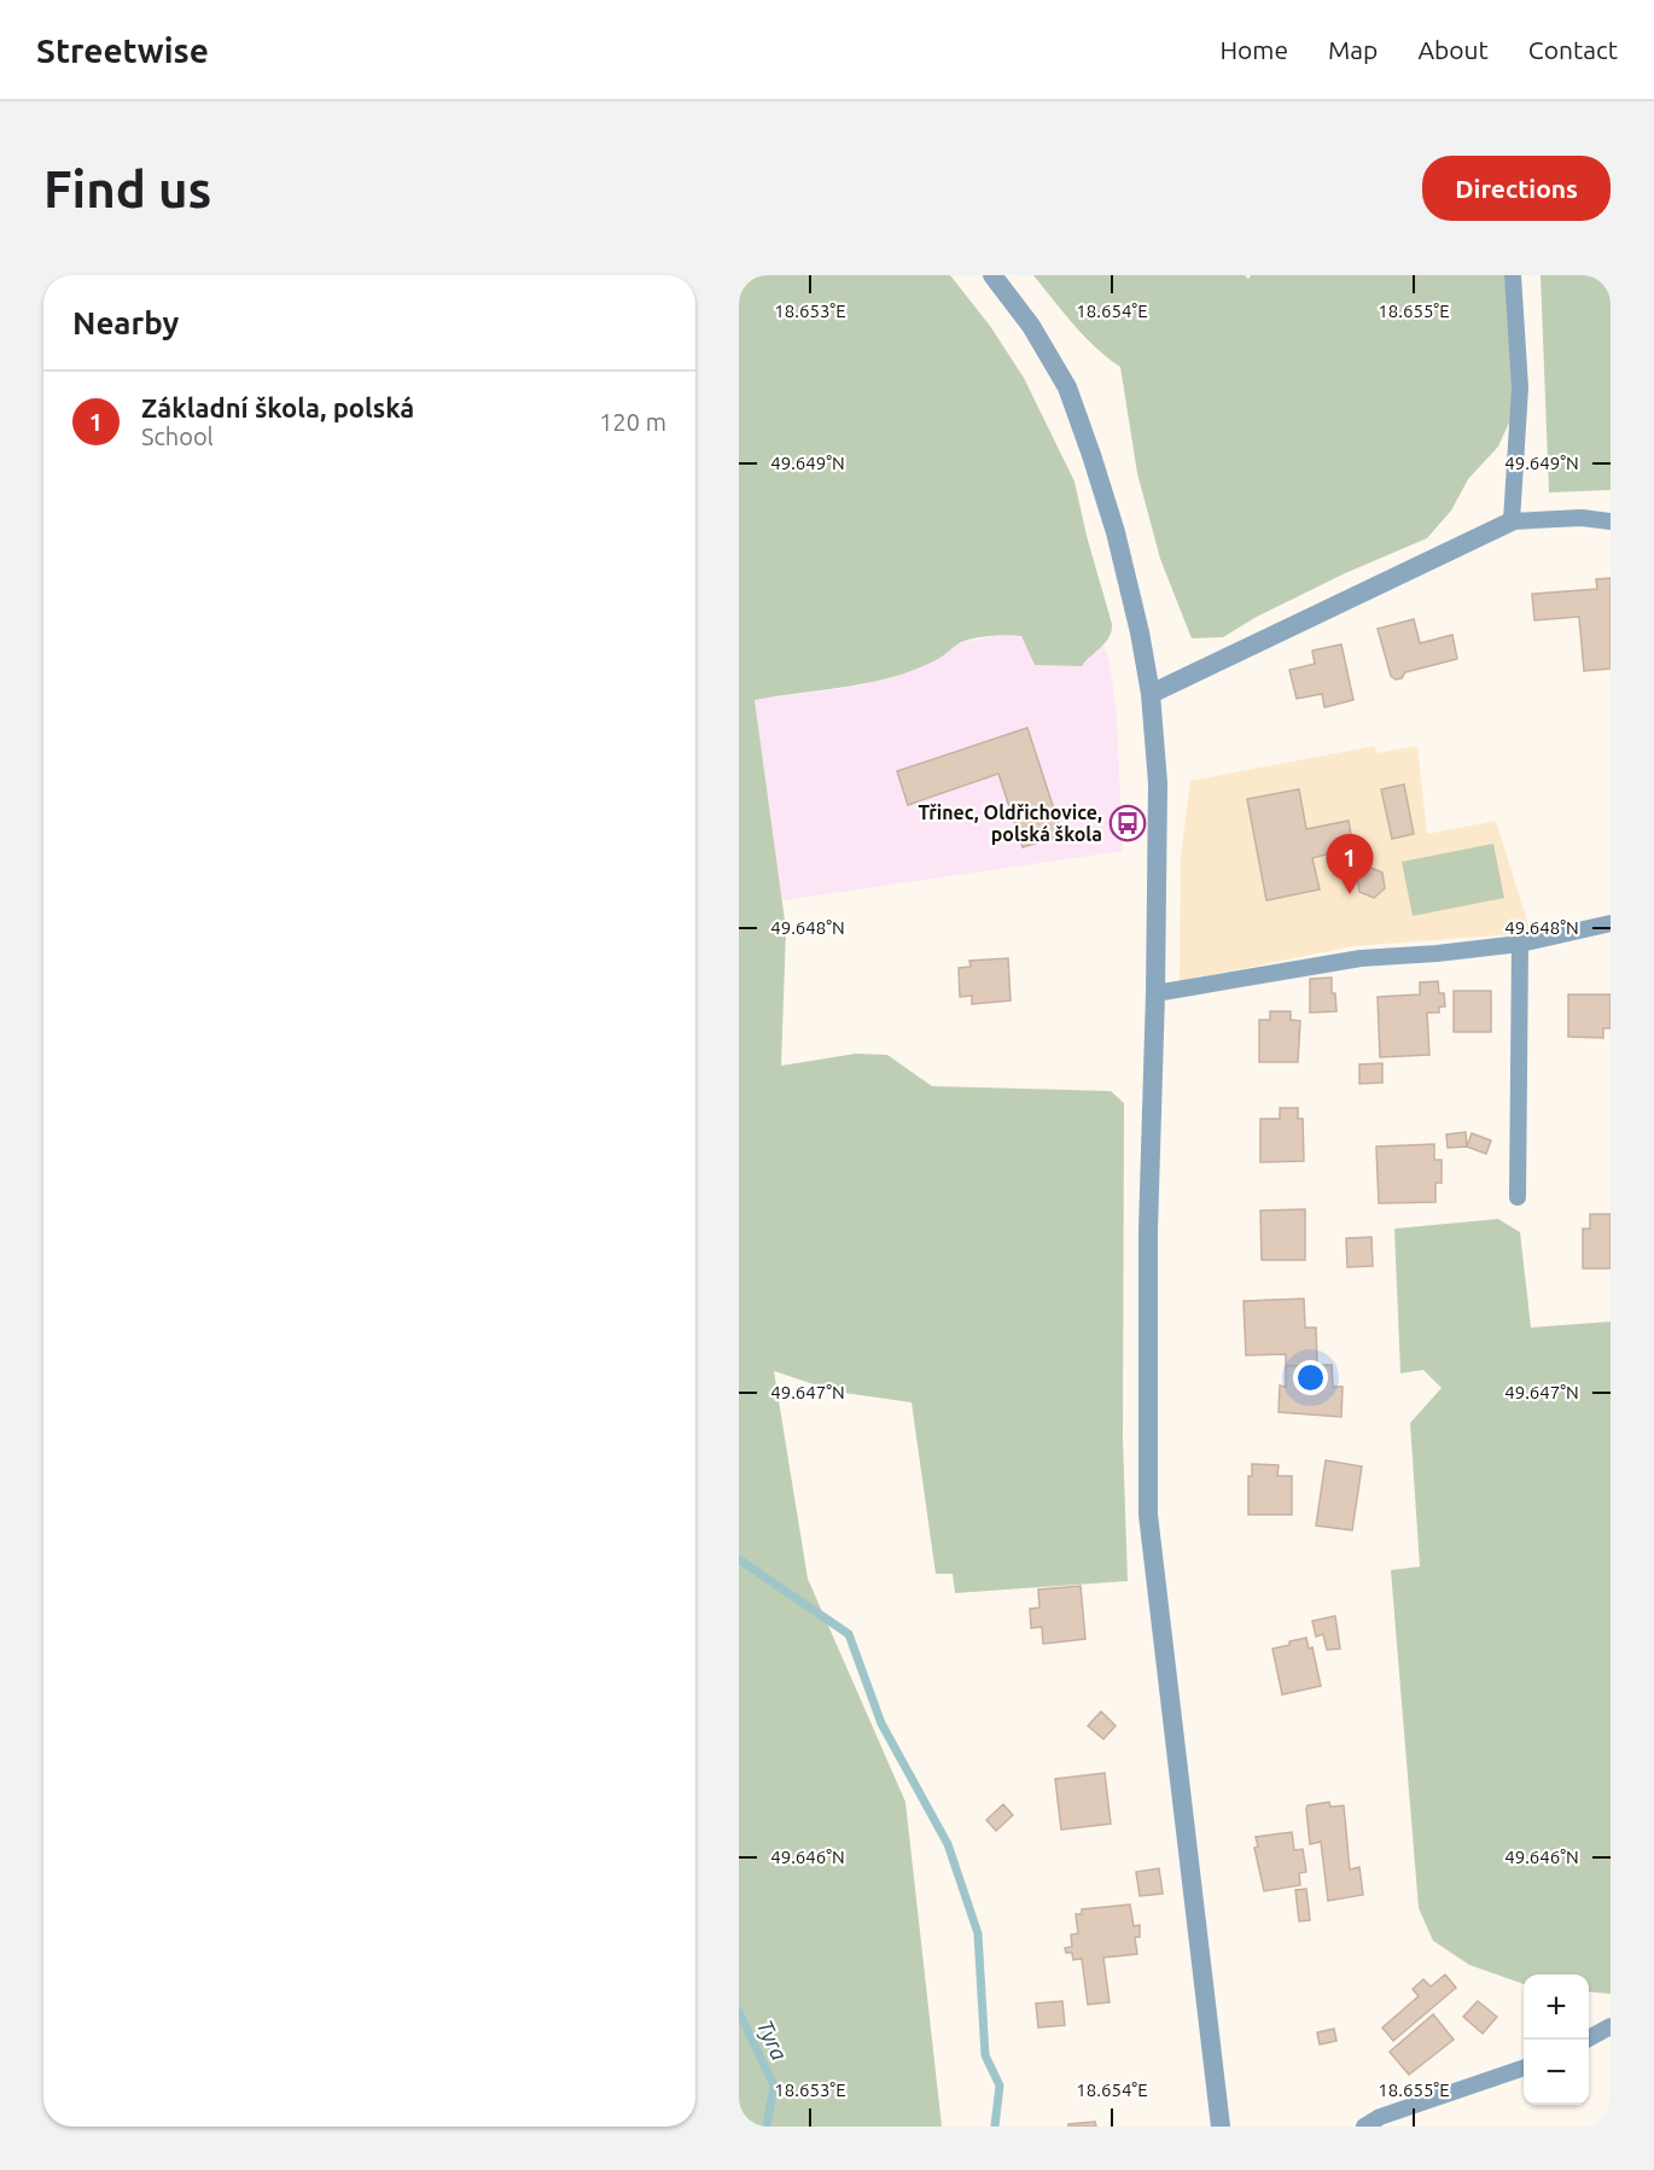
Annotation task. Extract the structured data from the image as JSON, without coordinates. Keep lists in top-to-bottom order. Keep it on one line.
{"water":["Tyra"],"places":{"bus stop":["Třinec, Oldřichovice, polská škola"]},"page":{"header":"Streetwise","nav":["Home","Map","About","Contact"],"buttons":"Directions","title":"Find us","heading":"Nearby","list":[{"mark":"1","name":"Základní škola, polská","note":"School","value":"120 m"}],"pins":"1","map_buttons":["+","−"]},"coordinates":["18.653°E","18.654°E","18.655°E","49.649°N","49.648°N","49.647°N","49.646°N"]}
